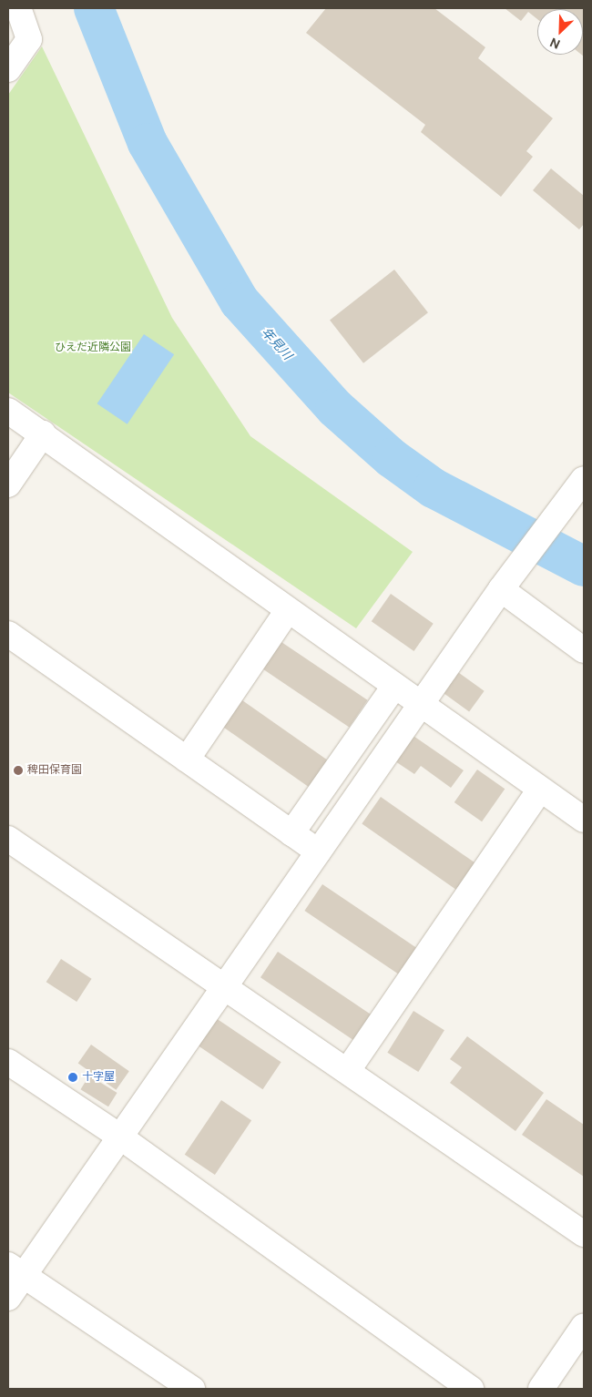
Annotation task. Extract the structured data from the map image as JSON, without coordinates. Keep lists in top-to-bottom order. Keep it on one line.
{"water":["年見川"],"parks":["ひえだ近隣公園"],"places":["稗田保育園","十字屋"],"north":"bottom left"}
